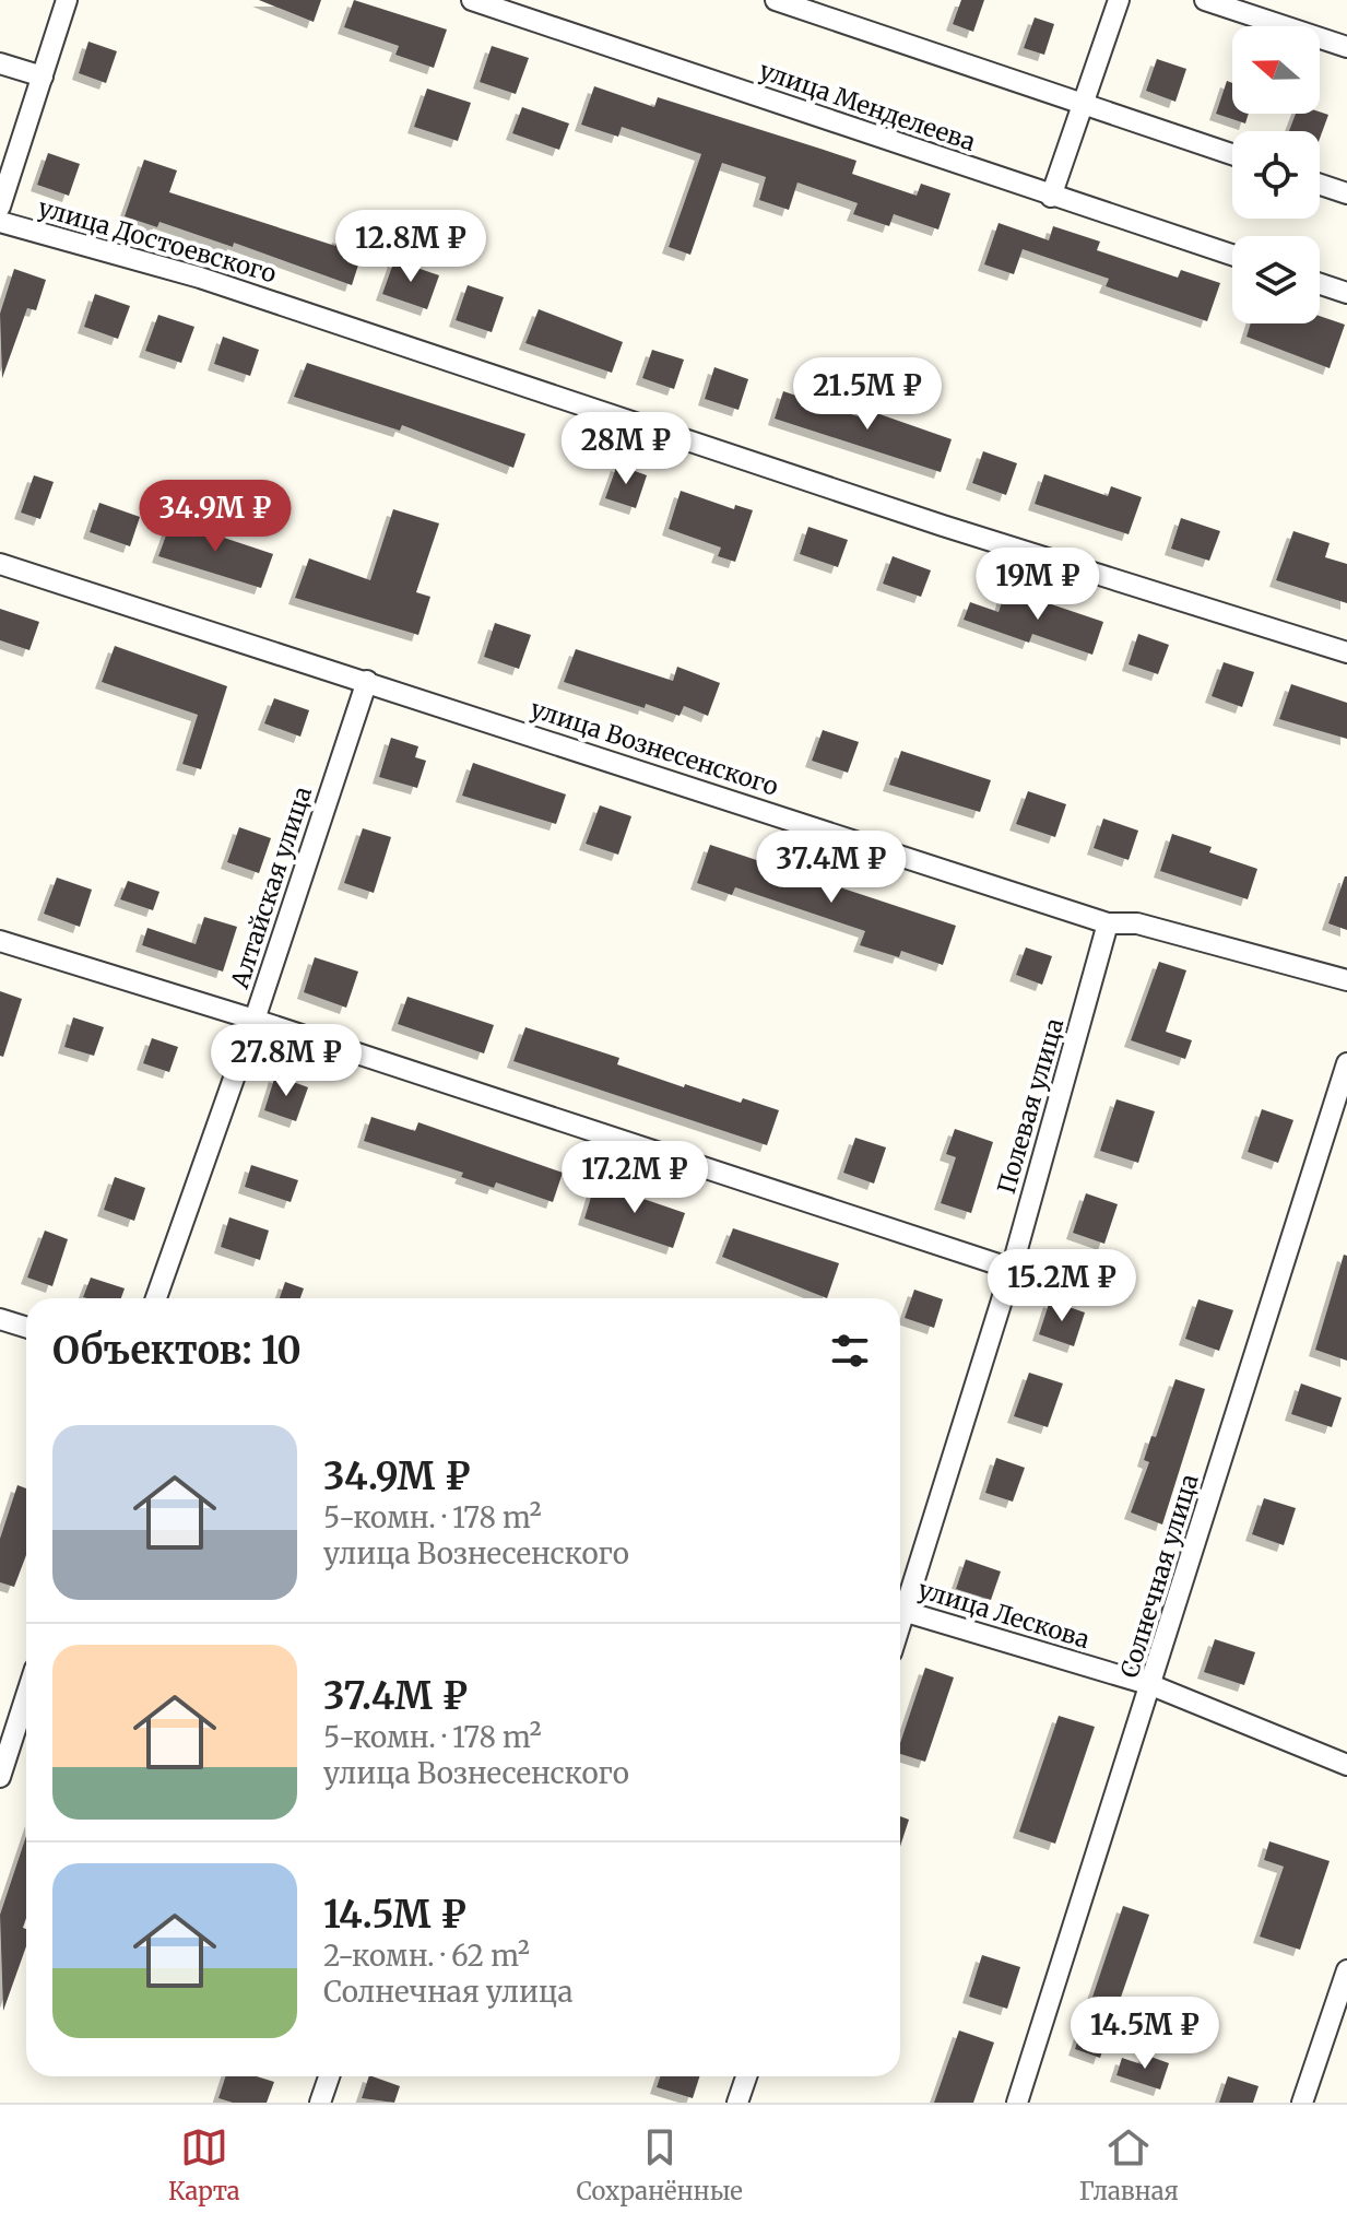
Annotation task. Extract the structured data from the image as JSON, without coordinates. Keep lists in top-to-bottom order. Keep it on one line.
{"streets":{"street":["улица Менделеева","улица Достоевского","улица Вознесенского","Алтайская улица","Полевая улица","Солнечная улица","улица Лескова"]},"crossings":[["улица Вознесенского","Алтайская улица"],["улица Вознесенского","Полевая улица"],["Солнечная улица","улица Лескова"]],"north":"left","page":{"price":["12.8M ₽","21.5M ₽","28M ₽","34.9M ₽","19M ₽","37.4M ₽","27.8M ₽","17.2M ₽","15.2M ₽","14.5M ₽"],"heading":"Объектов: 10","list":[{"name":"34.9M ₽","note":"5-комн. · 178 m² · улица Вознесенского"},{"name":"37.4M ₽","note":"5-комн. · 178 m² · улица Вознесенского"},{"name":"14.5M ₽","note":"2-комн. · 62 m² · Солнечная улица"}],"tabs":["Карта","Сохранённые","Главная"]}}
